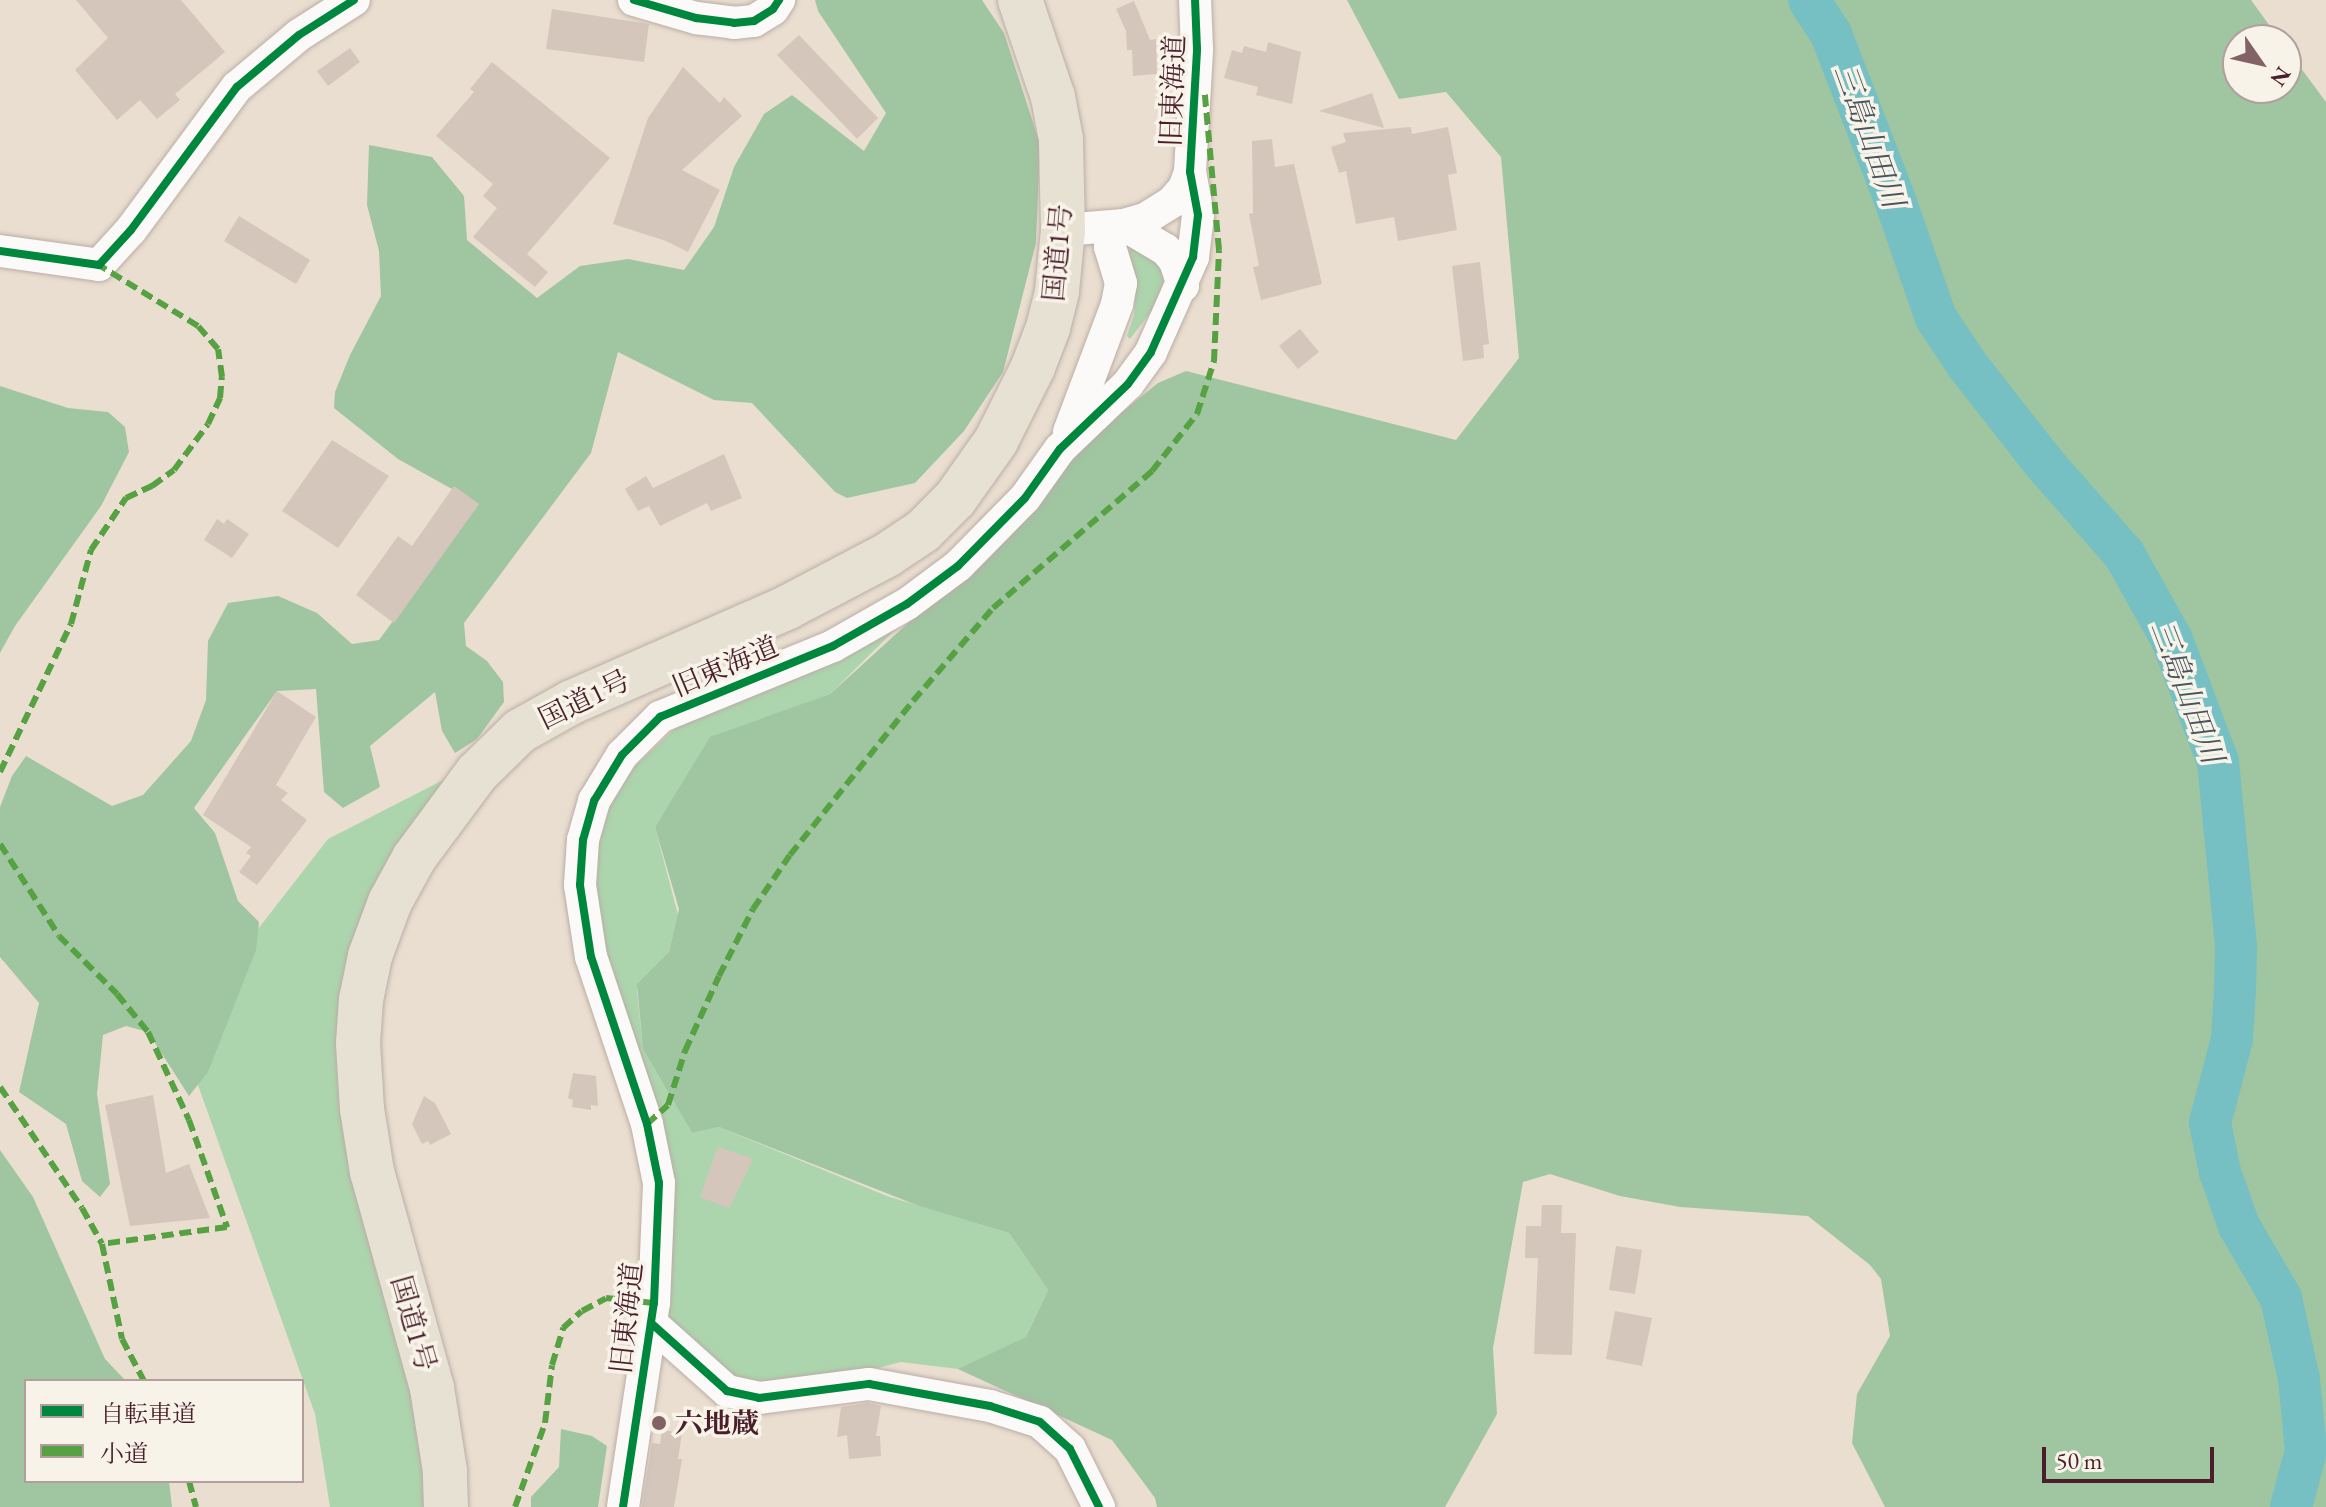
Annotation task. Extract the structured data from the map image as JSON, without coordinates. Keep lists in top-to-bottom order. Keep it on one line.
{"streets":{"highway":["国道1号"],"street":["旧東海道"]},"water":["三島山田川"],"places":["六地蔵"],"legend":["自転車道","小道"],"scale_bar":"50 m","north":"bottom right"}
